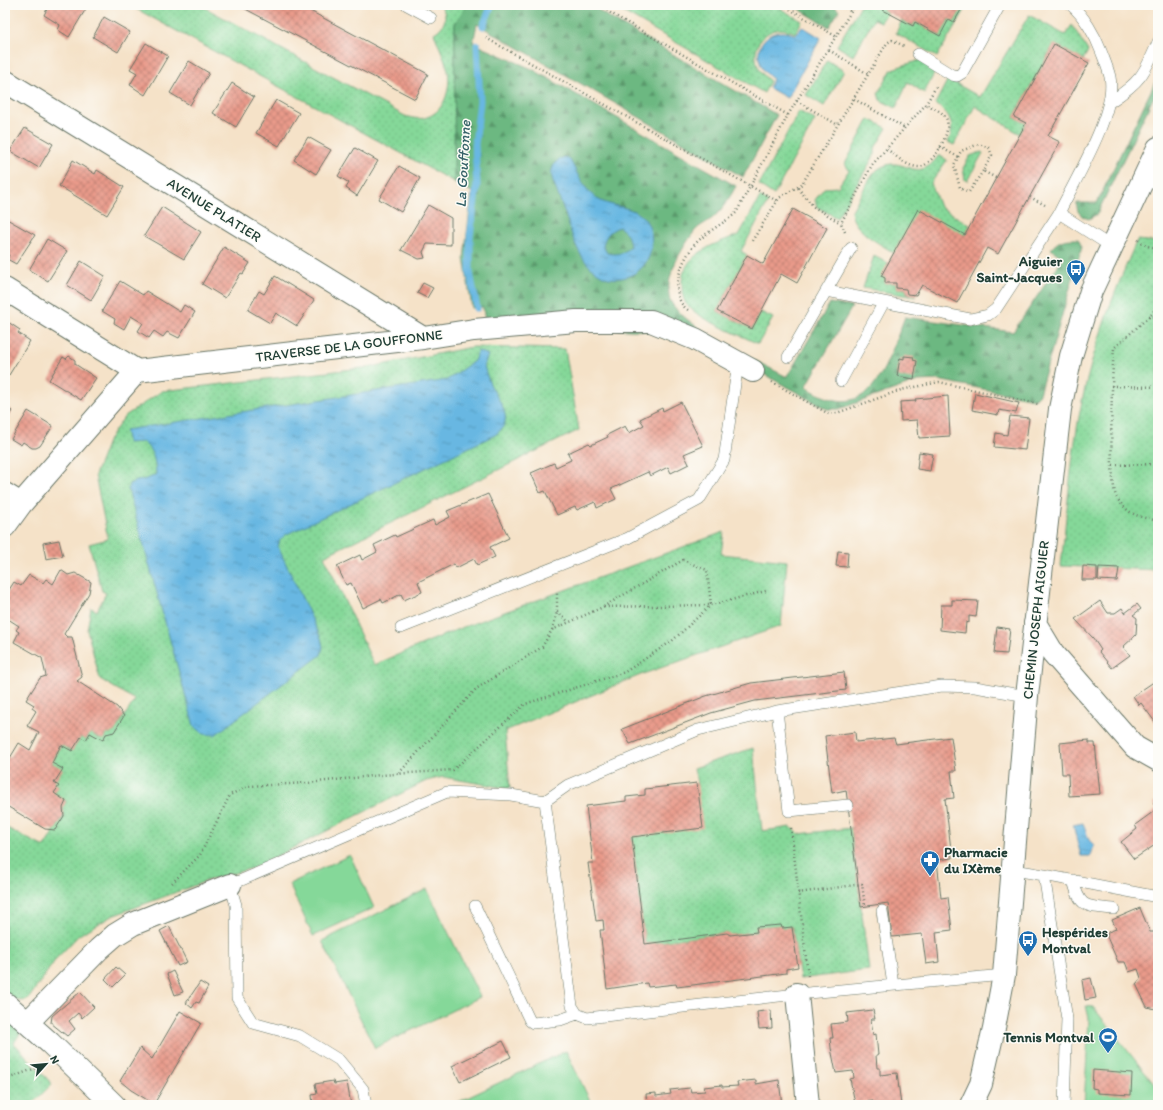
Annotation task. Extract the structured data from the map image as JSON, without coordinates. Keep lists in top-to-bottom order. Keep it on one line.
{"streets":{"street":["AVENUE PLATIER","TRAVERSE DE LA GOUFFONNE","CHEMIN JOSEPH AIGUIER"]},"crossings":[["AVENUE PLATIER","TRAVERSE DE LA GOUFFONNE"]],"water":["La Gouffonne"],"places":{"bus stop":["Aiguier Saint-Jacques","Hespérides Montval"],"pharmacy":["Pharmacie du IXème"],"sports":["Tennis Montval"]},"north":"top right"}
